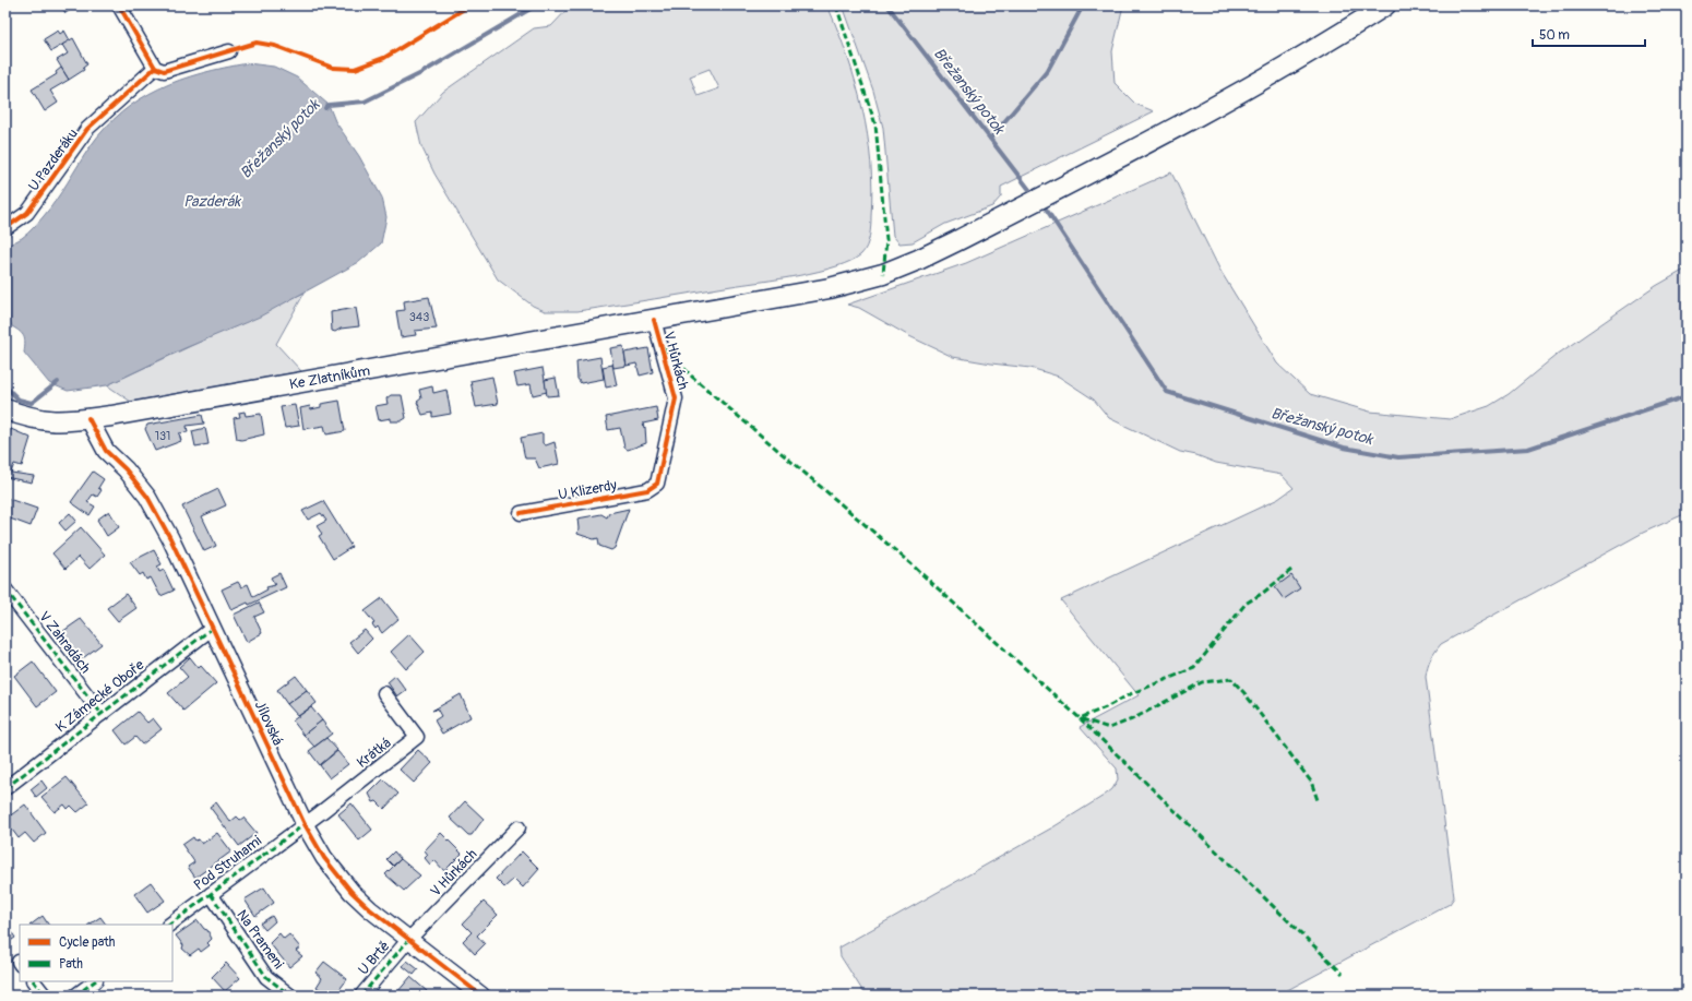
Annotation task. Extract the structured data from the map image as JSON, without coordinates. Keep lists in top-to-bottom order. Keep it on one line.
{"streets":{"main road":["Ke Zlatníkům"],"street":["U Pazderáku","V Hůrkách","U Klizerdy","V Zahradách","K Zámecké Oboře","Jílovská","Krátká","Pod Struhami","Na Prameni","U Brtě"]},"crossings":[["V Hůrkách","Ke Zlatníkům"],["V Hůrkách","U Klizerdy"],["V Hůrkách","Jílovská"],["V Hůrkách","U Brtě"],["Ke Zlatníkům","Jílovská"],["V Zahradách","K Zámecké Oboře"],["K Zámecké Oboře","Jílovská"],["Jílovská","Krátká"],["Jílovská","Pod Struhami"],["Jílovská","U Brtě"],["Krátká","Pod Struhami"],["Pod Struhami","Na Prameni"]],"water":["Břežanský potok","Pazderák"],"house_numbers":["343","131"],"legend":["Cycle path","Path"],"scale_bar":"50 m"}
